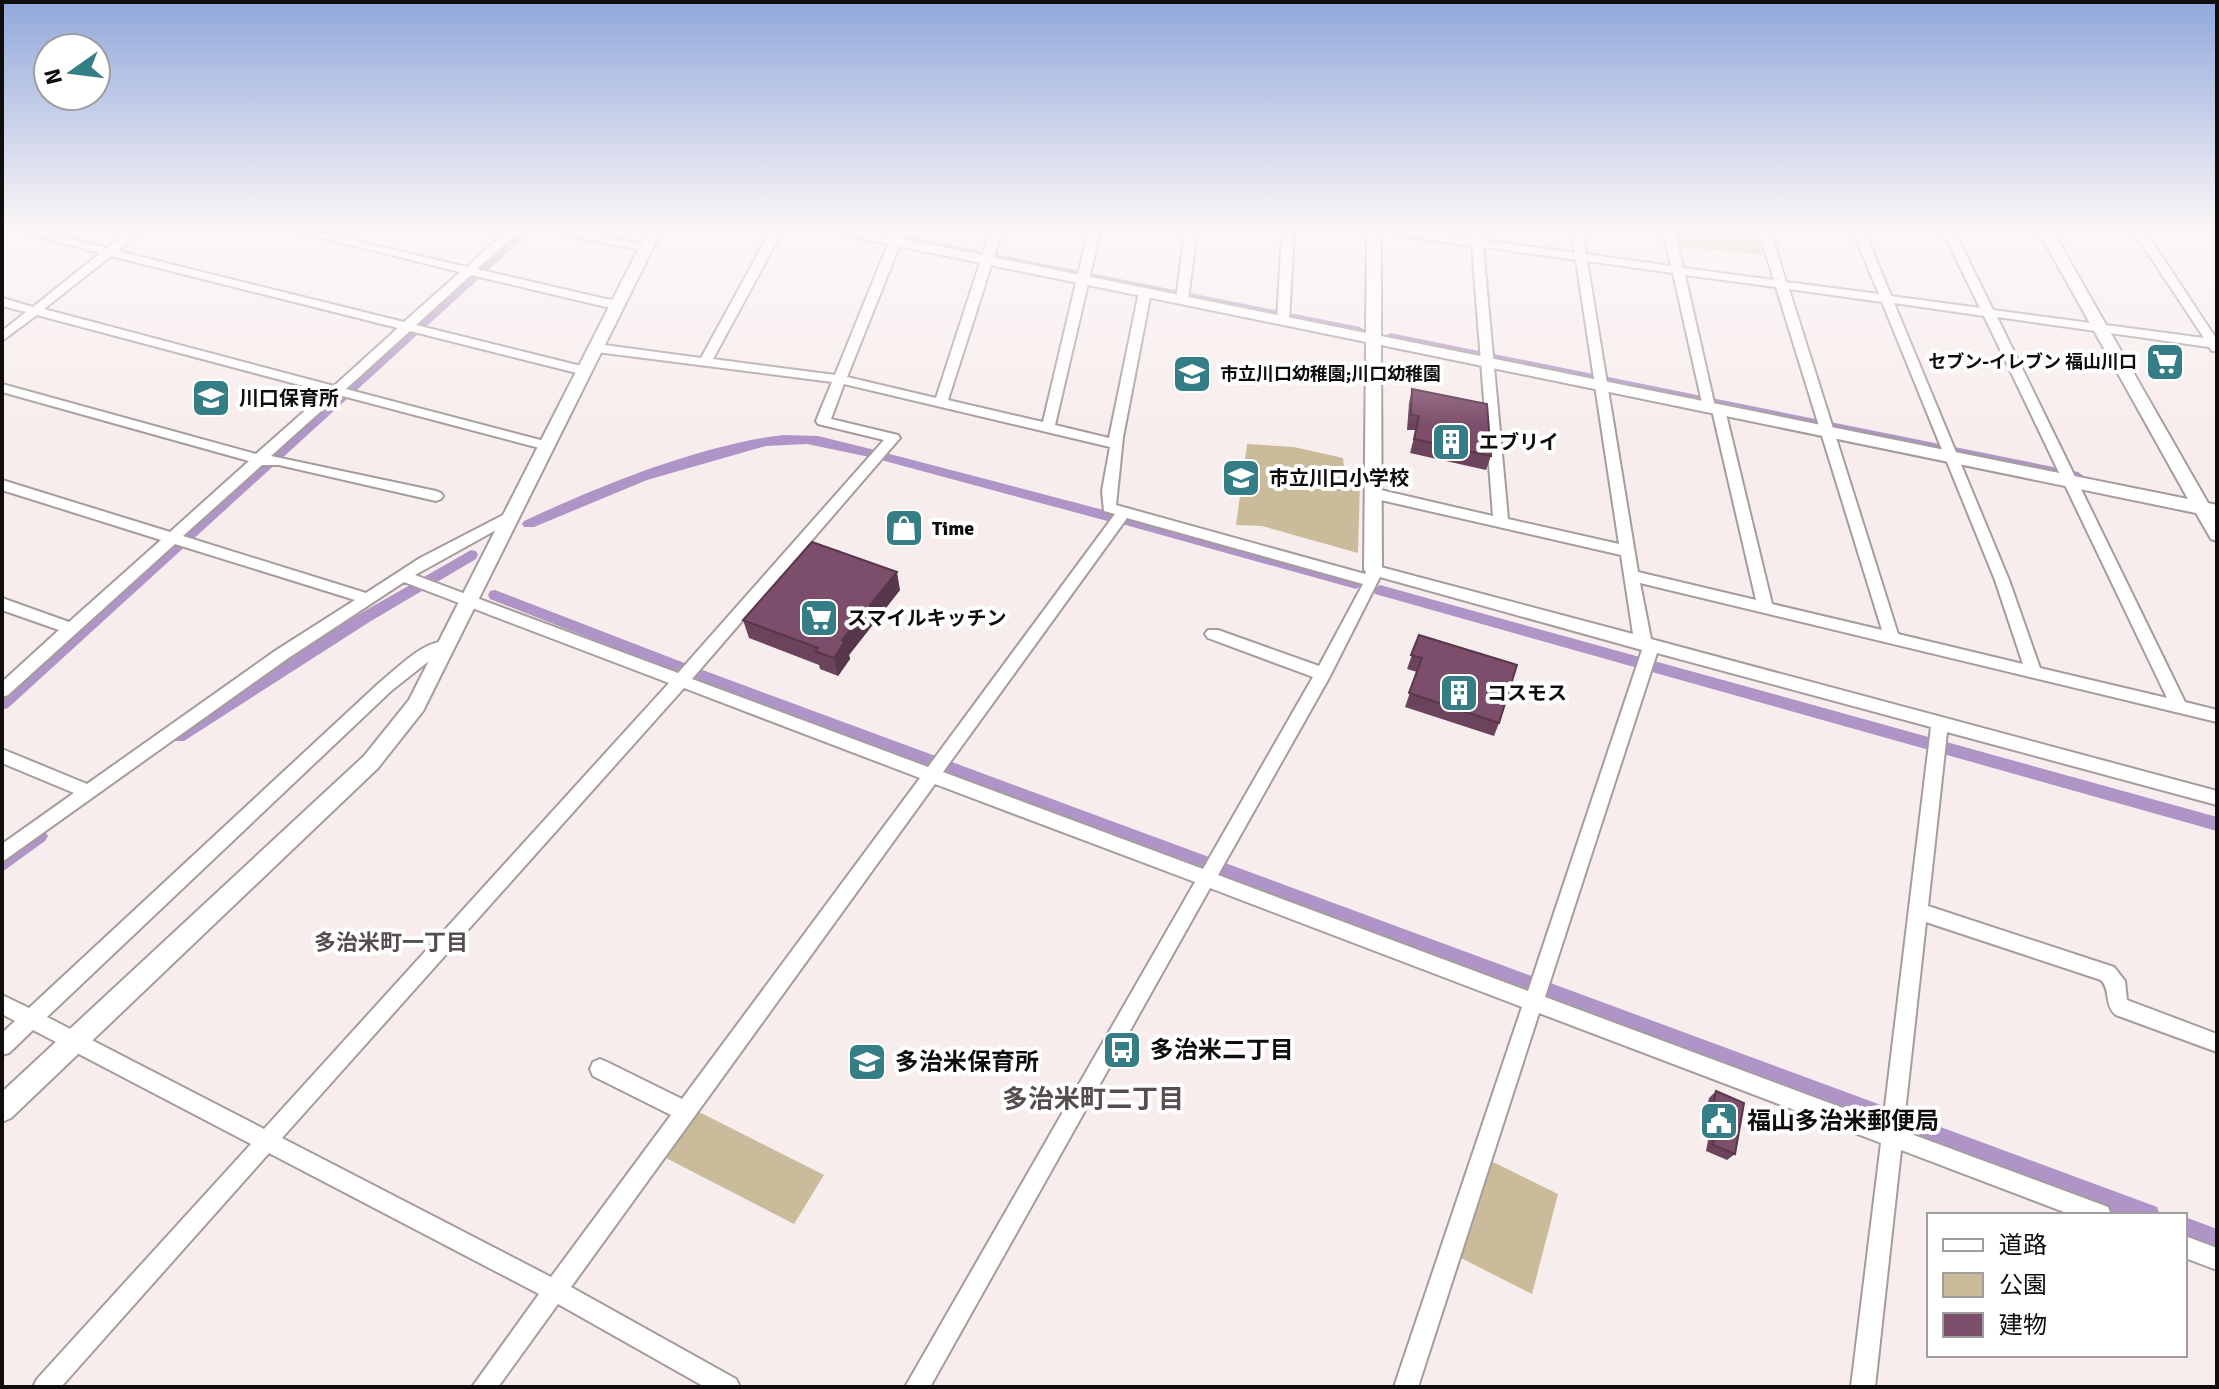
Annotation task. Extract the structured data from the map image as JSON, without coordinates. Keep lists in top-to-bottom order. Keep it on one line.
{"districts":["多治米町一丁目","多治米町二丁目"],"places":{"supermarket":["セブン-イレブン 福山川口","スマイルキッチン"],"school or university":["市立川口幼稚園;川口幼稚園","川口保育所","市立川口小学校","多治米保育所"],"building":["エブリイ","コスモス"],"shop":["Time"],"bus stop":["多治米二丁目"],"public building":["福山多治米郵便局"]},"legend":["道路","公園","建物"],"north":"left"}
